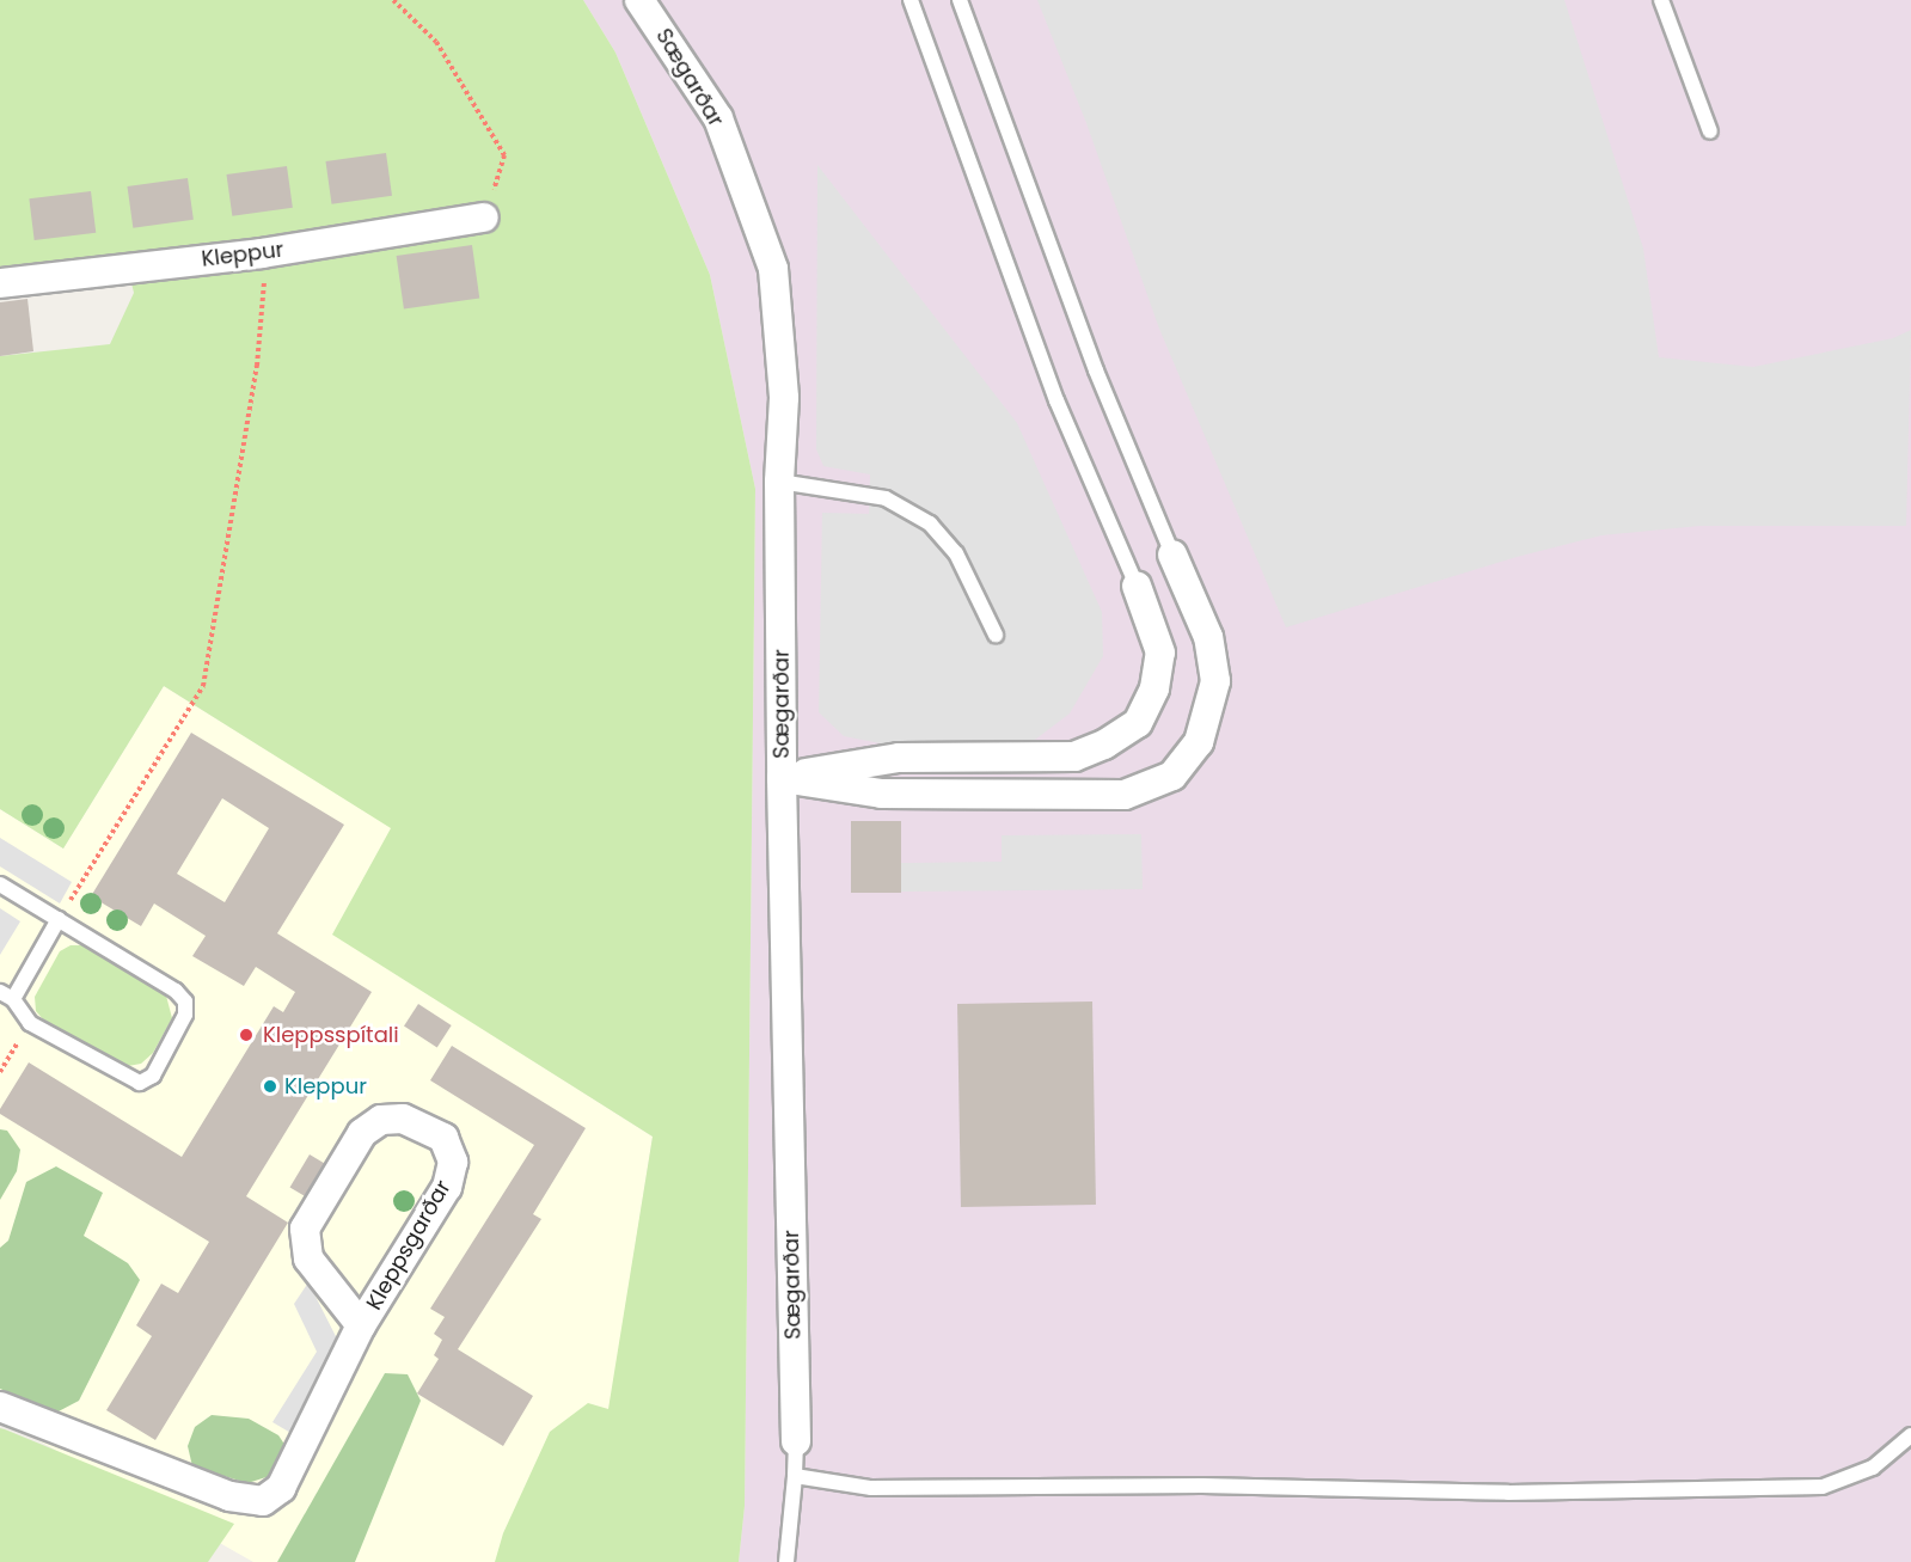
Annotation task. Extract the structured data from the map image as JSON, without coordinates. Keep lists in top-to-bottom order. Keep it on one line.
{"streets":{"street":["Sægarðar","Kleppur","Kleppsgarðar"]},"places":["Kleppsspítali","Kleppur"]}
